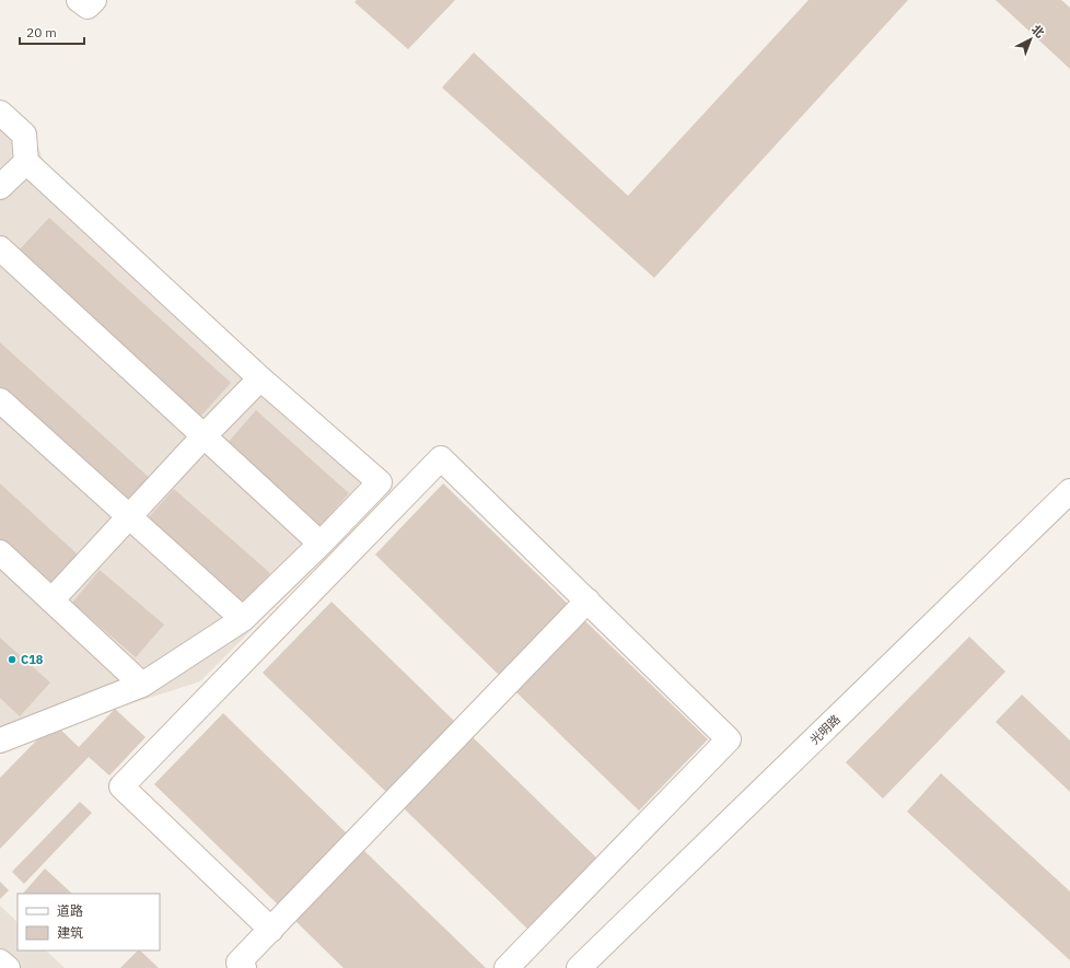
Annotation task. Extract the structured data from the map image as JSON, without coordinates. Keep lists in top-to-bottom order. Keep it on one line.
{"streets":{"street":["光明路"]},"places":["C18"],"legend":["道路","建筑"],"scale_bar":"20 m","north":"top right"}
